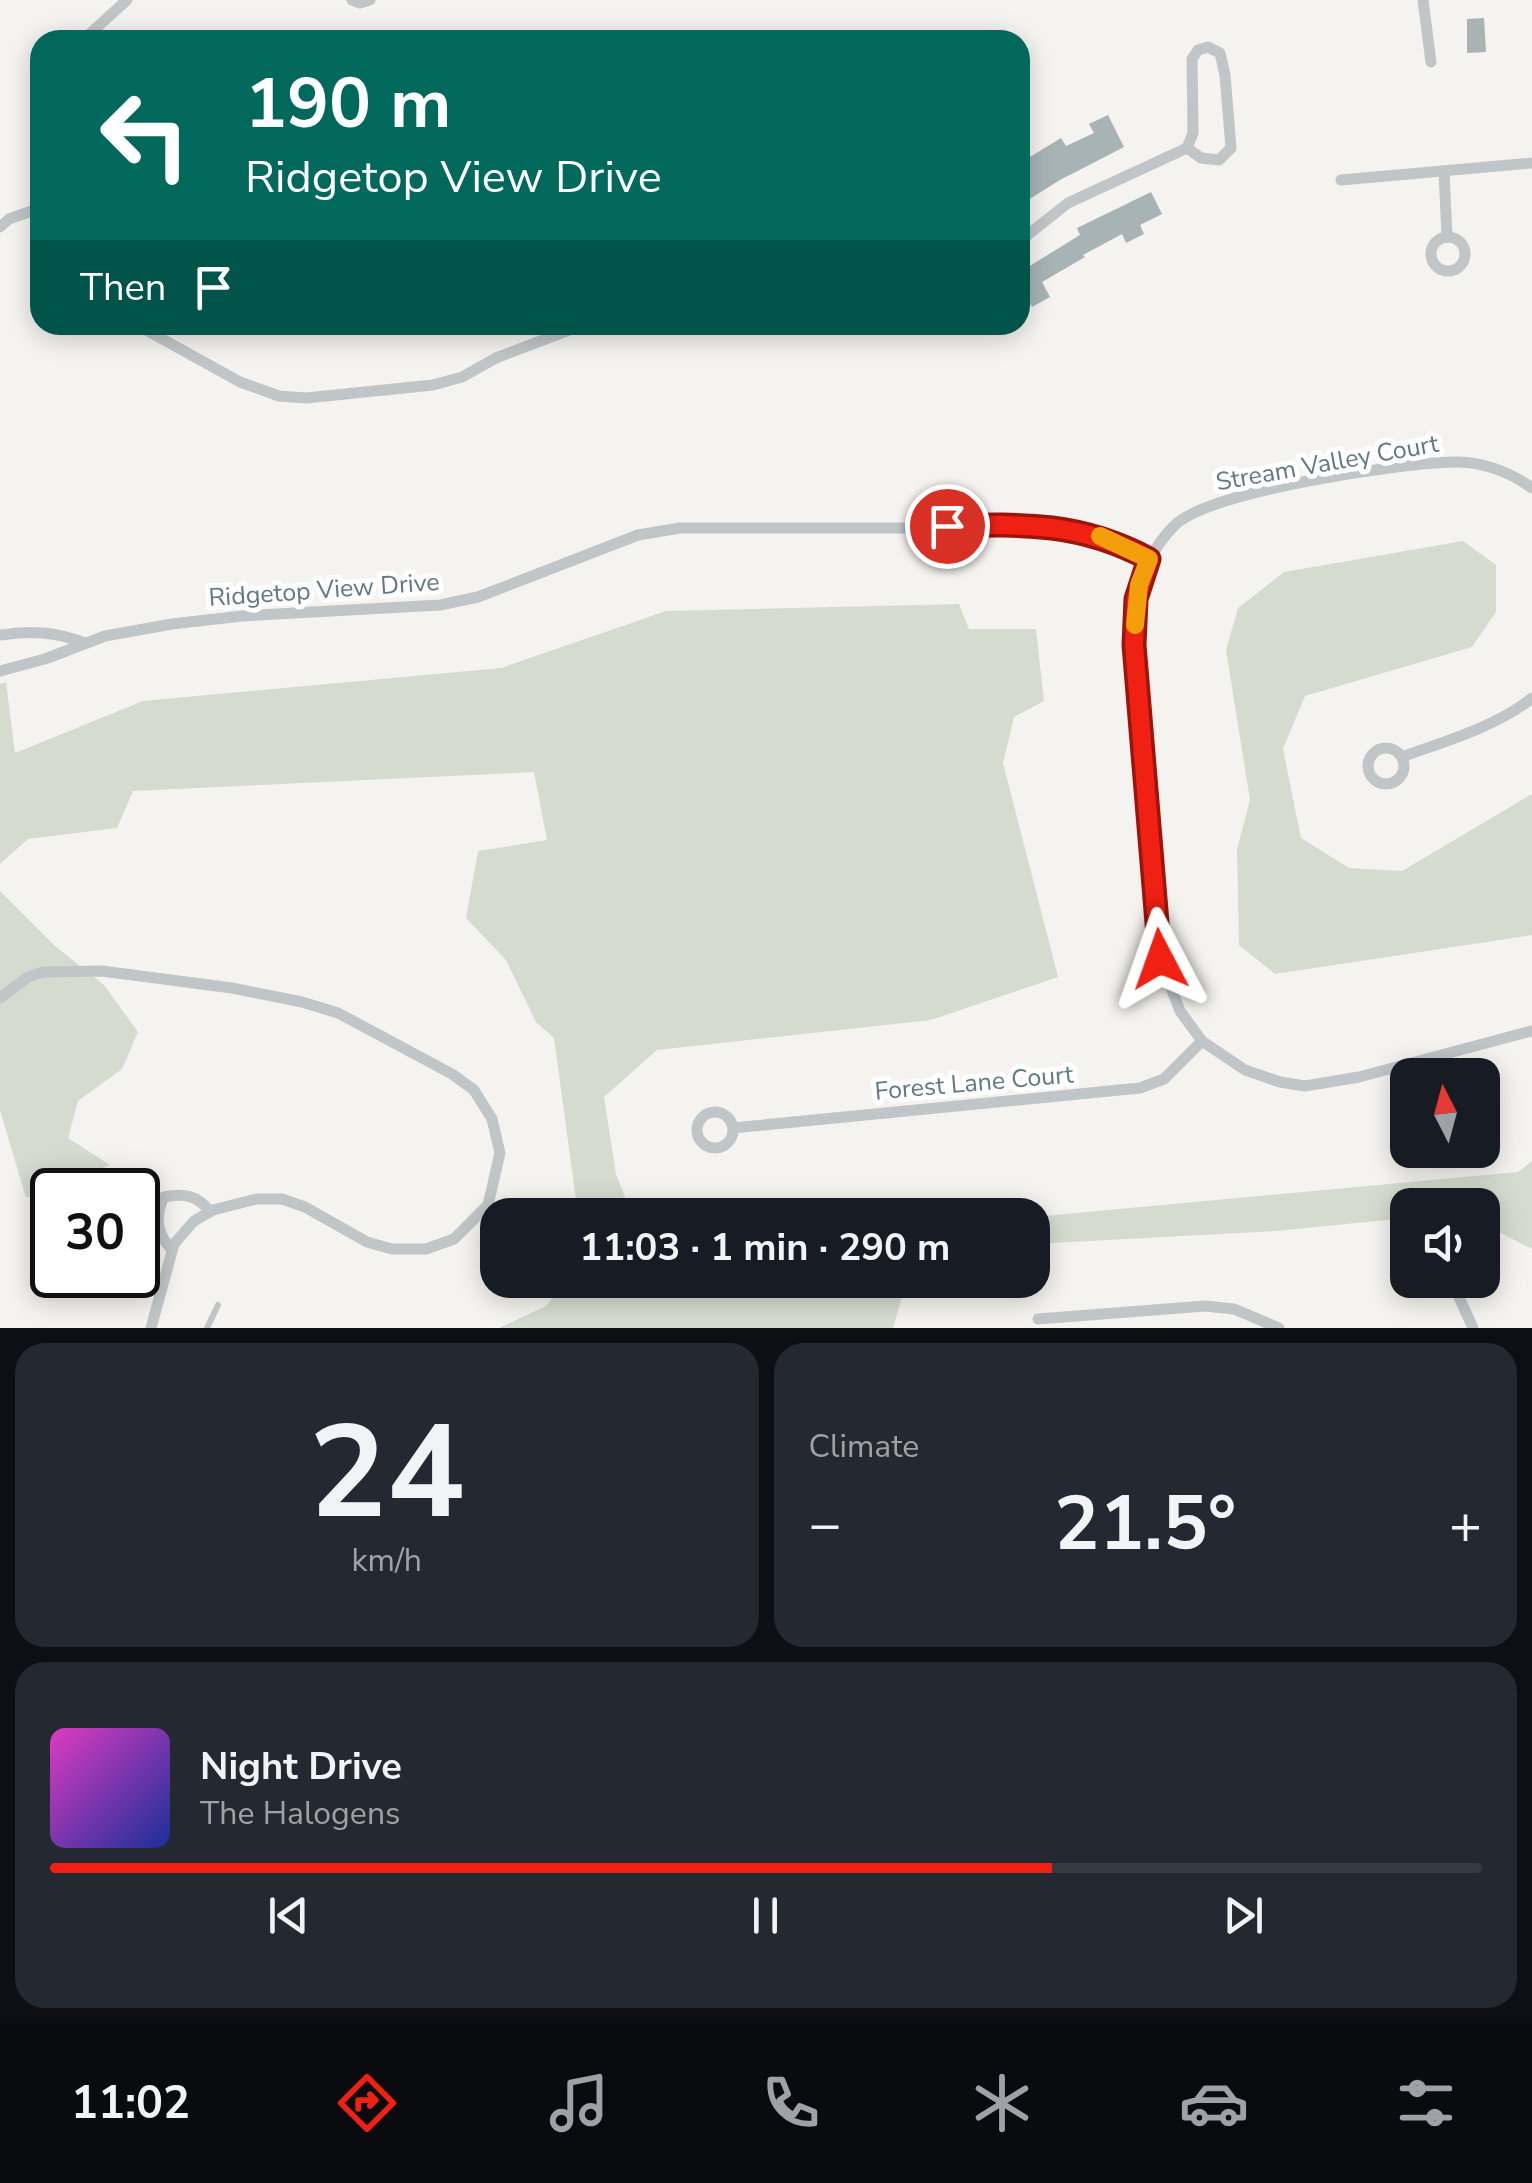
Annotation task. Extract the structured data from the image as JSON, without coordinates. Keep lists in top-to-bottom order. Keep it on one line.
{"streets":{"street":["Stream Valley Court","Ridgetop View Drive","Forest Lane Court"]},"crossings":[["Stream Valley Court","Ridgetop View Drive"],["Stream Valley Court","Forest Lane Court"]],"north":"top","page":{"turn":["190 m","Ridgetop View Drive"],"then":"Then","limit":"30","trip":"11:03 · 1 min · 290 m","tile":[["24","km/h"],"Climate"],"heat":["−","21.5°","+"],"song":["Night Drive","The Halogens"],"tabs":"11:02"}}
